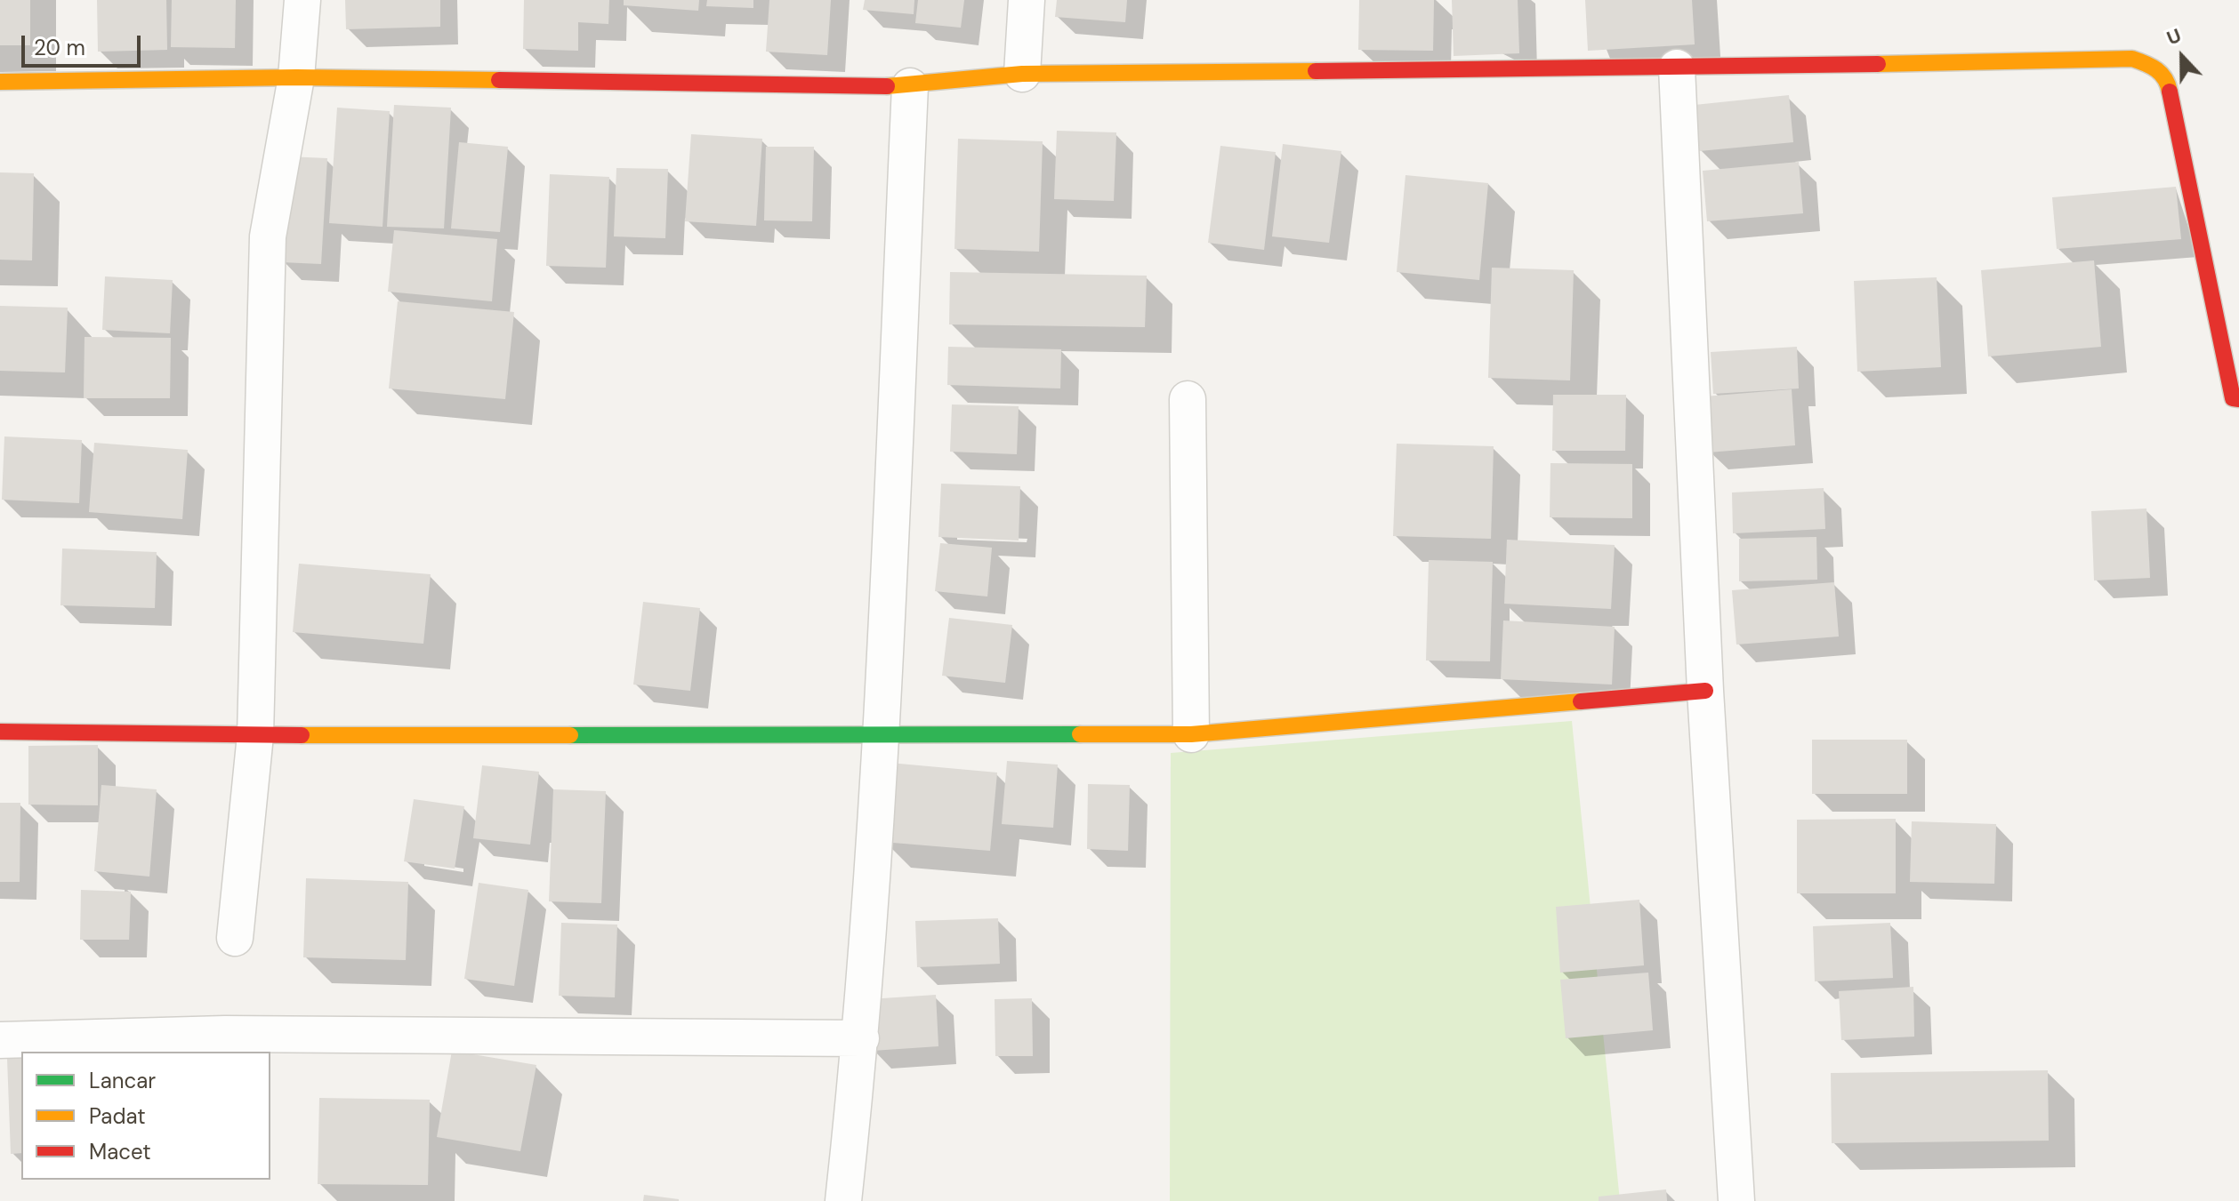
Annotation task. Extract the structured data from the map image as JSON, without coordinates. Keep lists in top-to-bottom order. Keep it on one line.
{"legend":["Lancar","Padat","Macet"],"scale_bar":"20 m","north":"top"}
